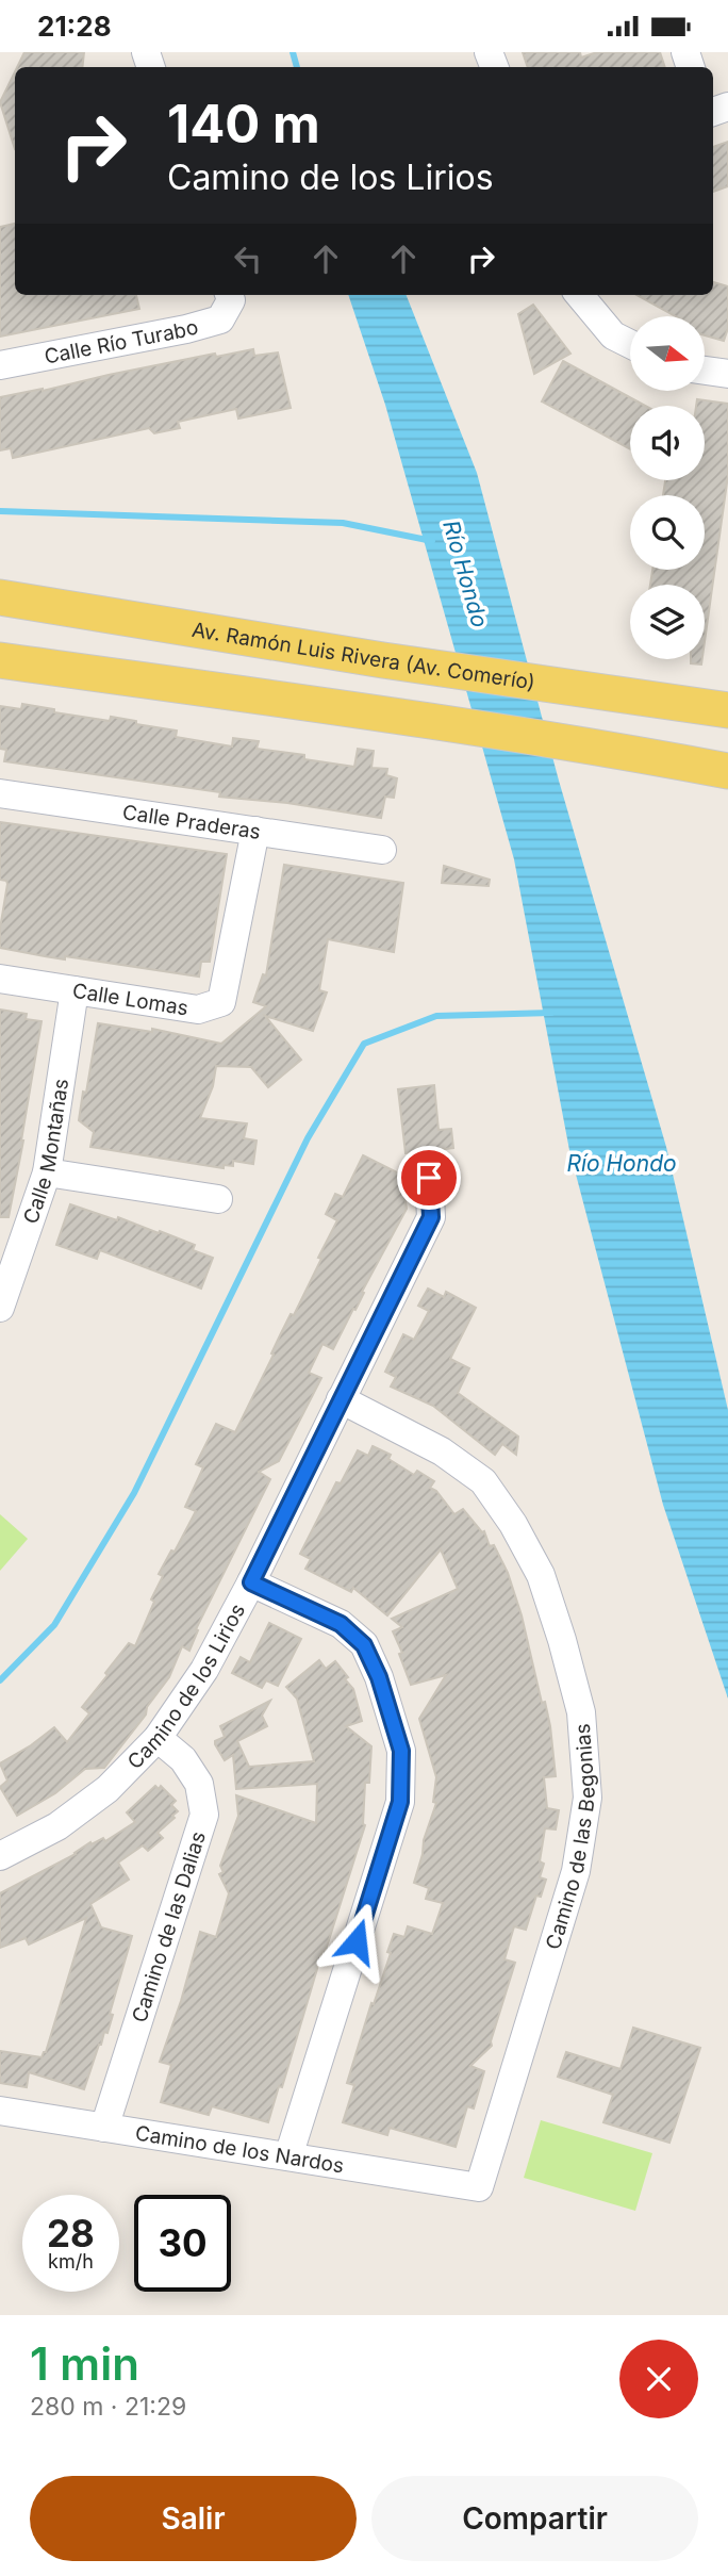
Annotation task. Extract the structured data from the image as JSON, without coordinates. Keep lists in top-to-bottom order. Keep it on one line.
{"streets":{"main road":["Av. Ramón Luis Rivera (Av. Comerío)"],"street":["Calle Río Turabo","Calle Praderas","Calle Lomas","Calle Montañas","Camino de los Lirios","Camino de las Begonias","Camino de las Dalias","Camino de los Nardos"]},"crossings":[["Calle Praderas","Calle Lomas"],["Calle Lomas","Calle Montañas"],["Camino de los Lirios","Camino de las Begonias"],["Camino de los Lirios","Camino de las Dalias"],["Camino de las Begonias","Camino de los Nardos"],["Camino de las Dalias","Camino de los Nardos"]],"water":["Río Hondo"],"north":"right","page":{"status":"21:28","turn":["140 m","Camino de los Lirios"],"speed":"28 km/h","limit":"30","heading":["1 min","280 m · 21:29"],"buttons":["Salir","Compartir"]}}
